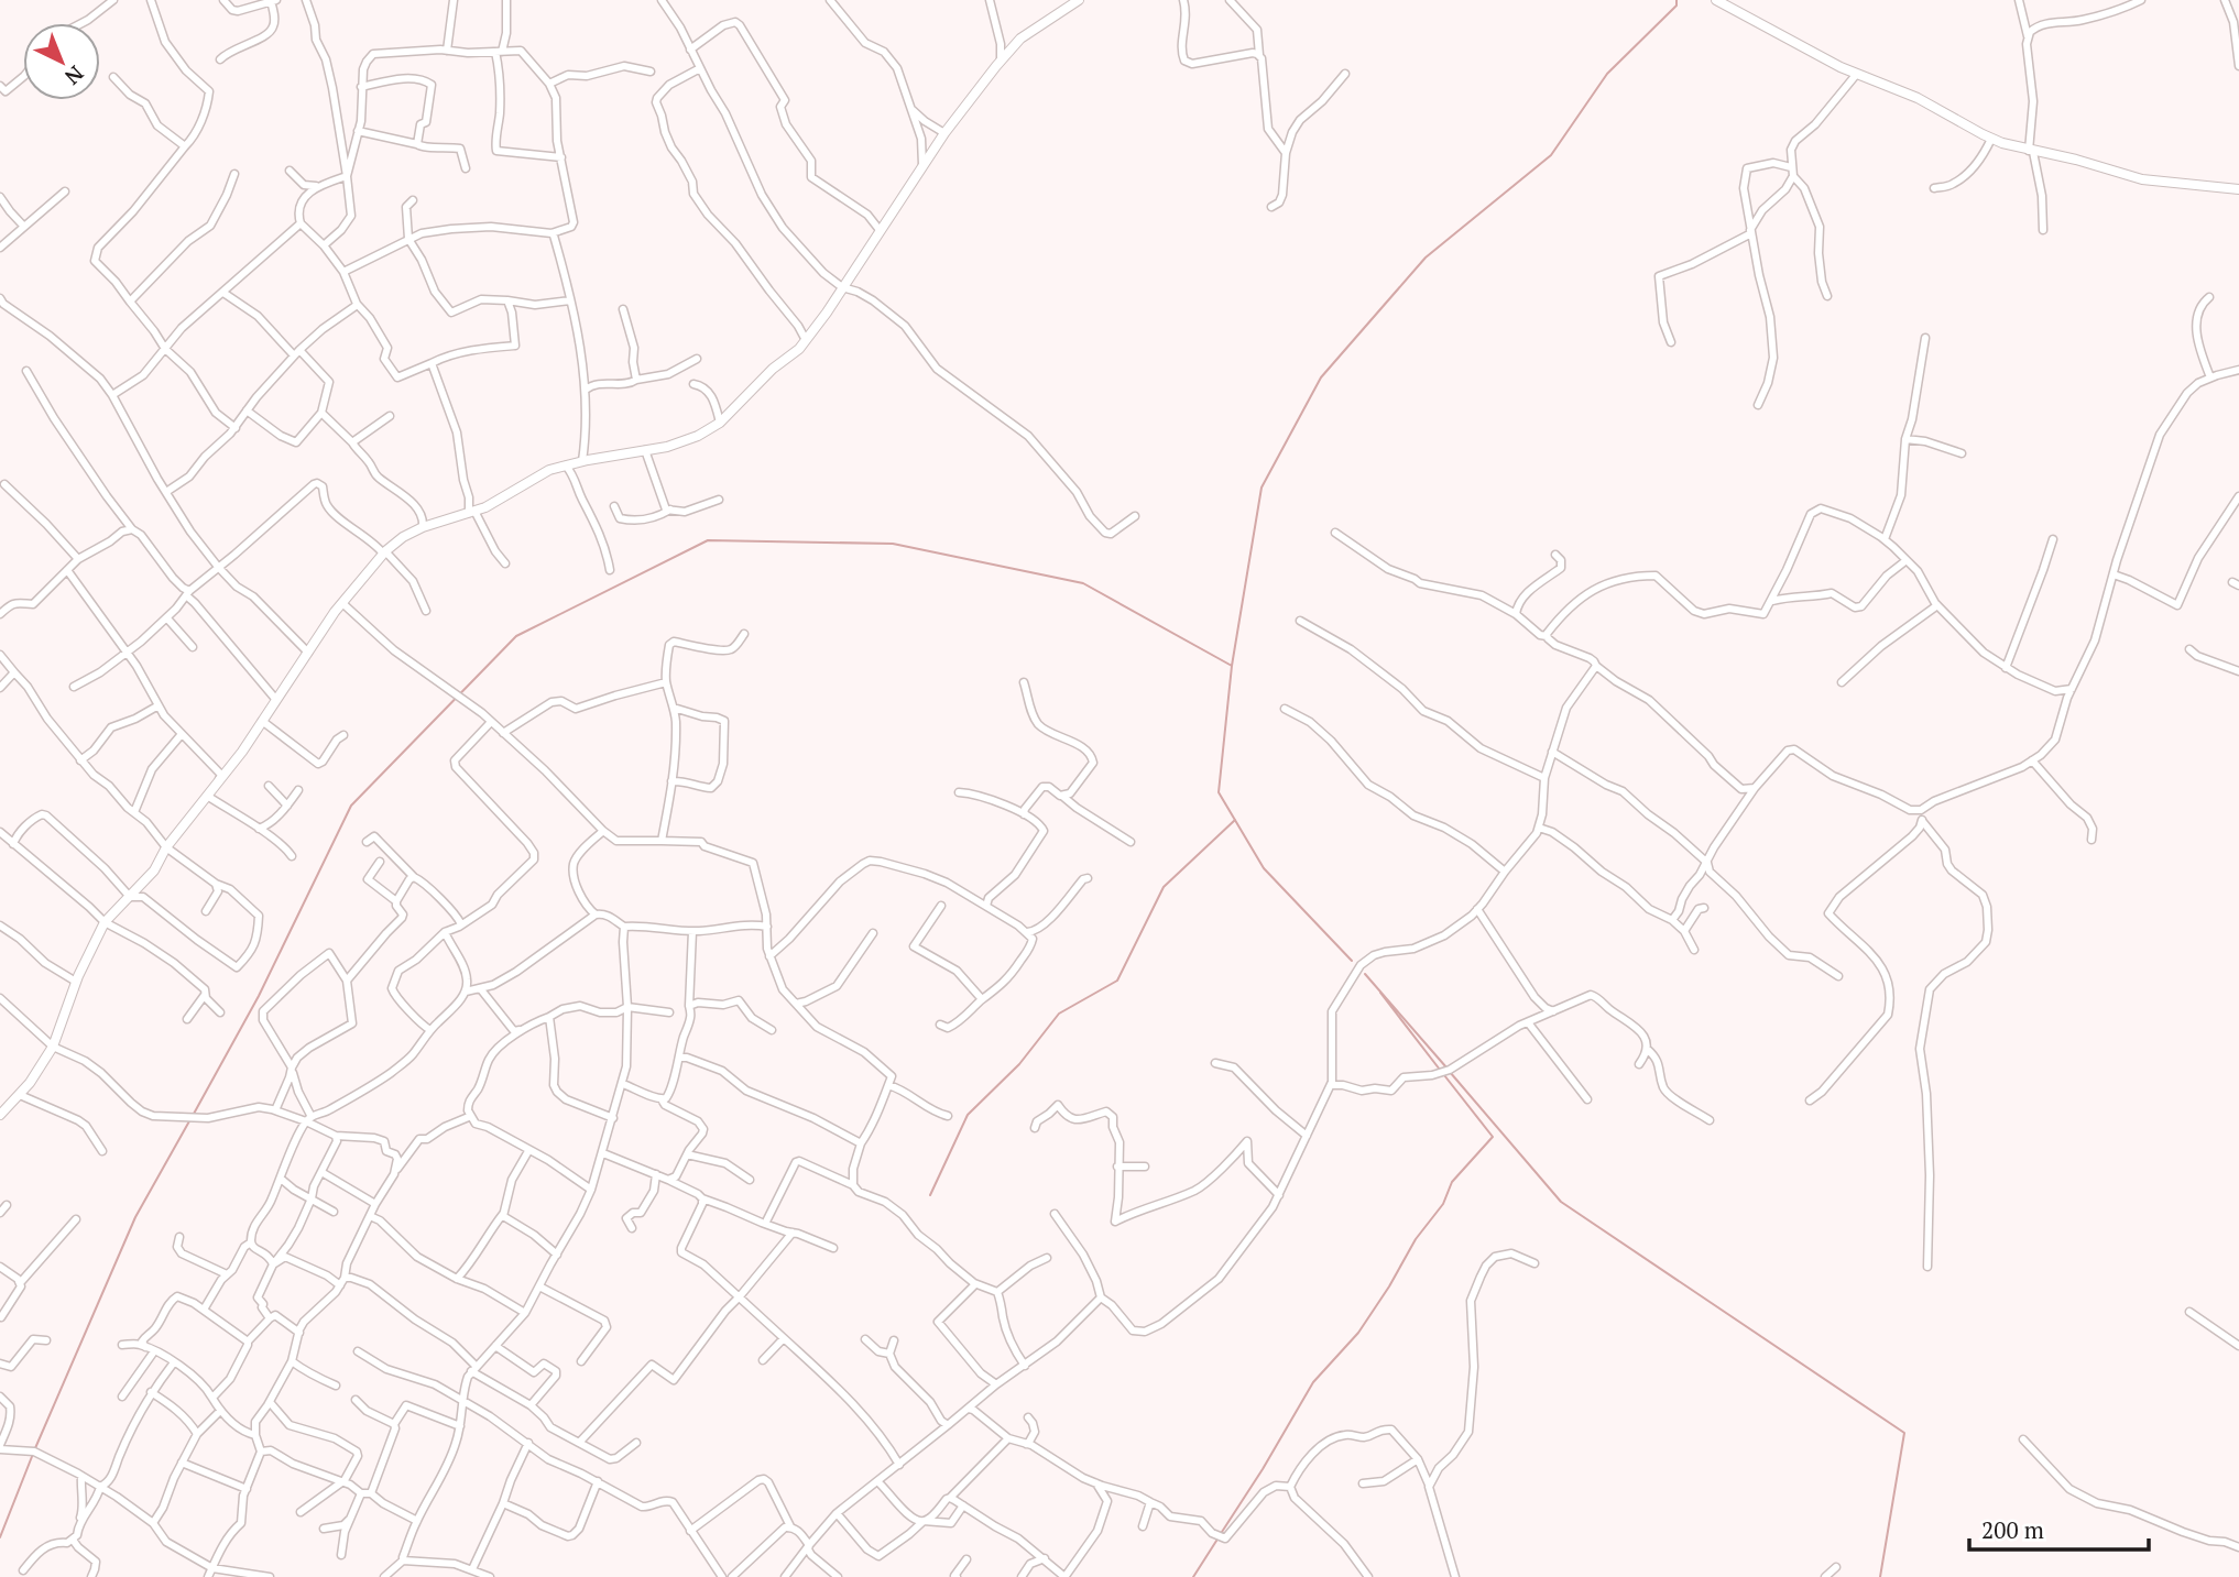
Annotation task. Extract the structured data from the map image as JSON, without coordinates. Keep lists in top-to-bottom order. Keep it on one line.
{"scale_bar":"200 m","north":"bottom right"}
